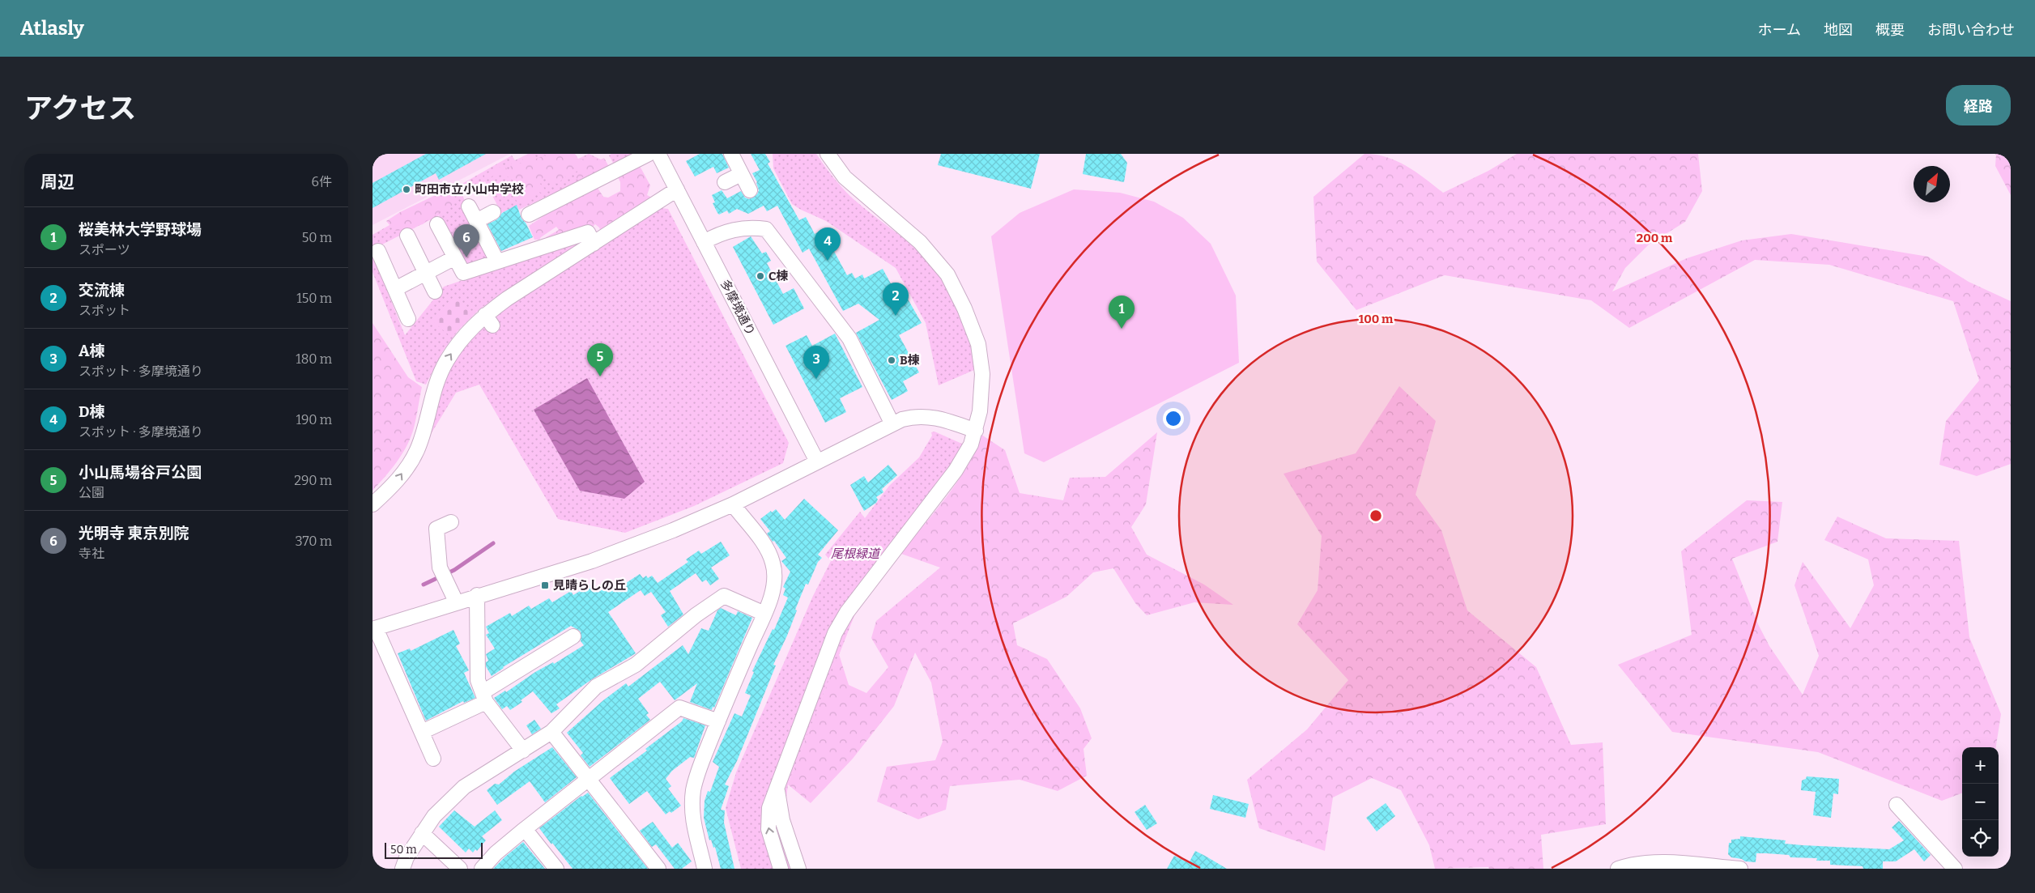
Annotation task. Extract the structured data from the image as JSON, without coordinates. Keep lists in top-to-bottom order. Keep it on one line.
{"streets":{"street":["多摩境通り"]},"parks":["尾根緑道"],"places":{"other":["町田市立小山中学校","C棟","B棟"],"transit":["見晴らしの丘"]},"scale_bar":"50 m","north":"top right","page":{"header":"Atlasly","nav":["ホーム","地図","概要","お問い合わせ"],"title":"アクセス","buttons":"経路","heading":["周辺","6件"],"list":[{"mark":"1","name":"桜美林大学野球場","note":"スポーツ","value":"50 m"},{"mark":"2","name":"交流棟","note":"スポット","value":"150 m"},{"mark":"3","name":"A棟","note":"スポット · 多摩境通り","value":"180 m"},{"mark":"4","name":"D棟","note":"スポット · 多摩境通り","value":"190 m"},{"mark":"5","name":"小山馬場谷戸公園","note":"公園","value":"290 m"},{"mark":"6","name":"光明寺 東京別院","note":"寺社","value":"370 m"}],"pins":["6","4","2","1","5","3"],"map_buttons":["+","−"],"scale":"50 m"},"rings":["200 m","100 m"]}
